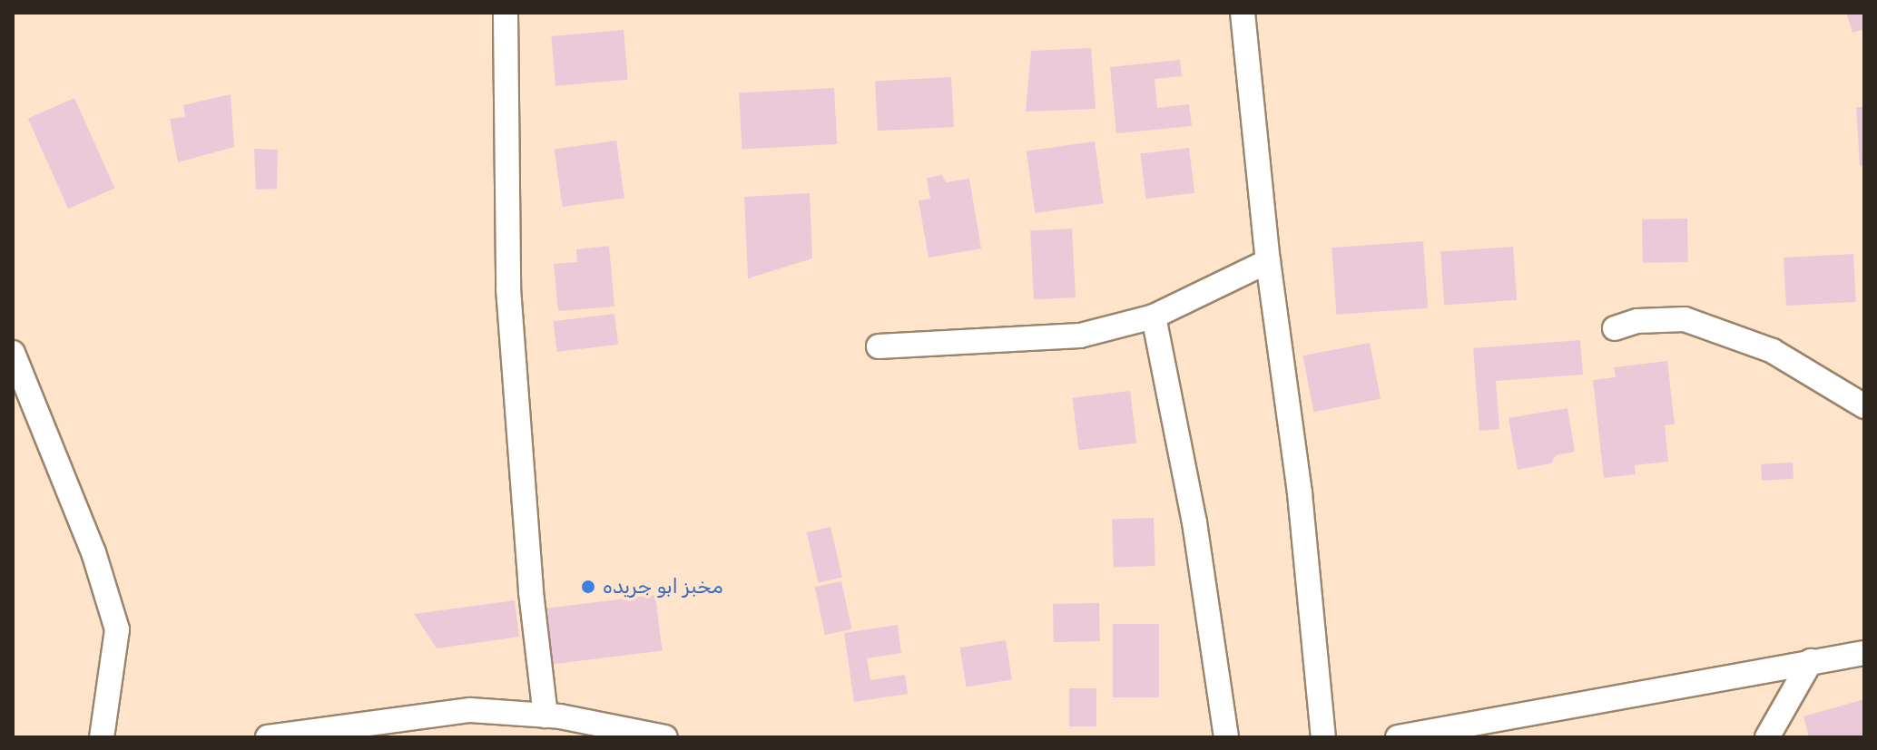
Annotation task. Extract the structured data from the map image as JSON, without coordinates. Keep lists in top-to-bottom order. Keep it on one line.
{"places":["مخبز ابو جريده"]}
